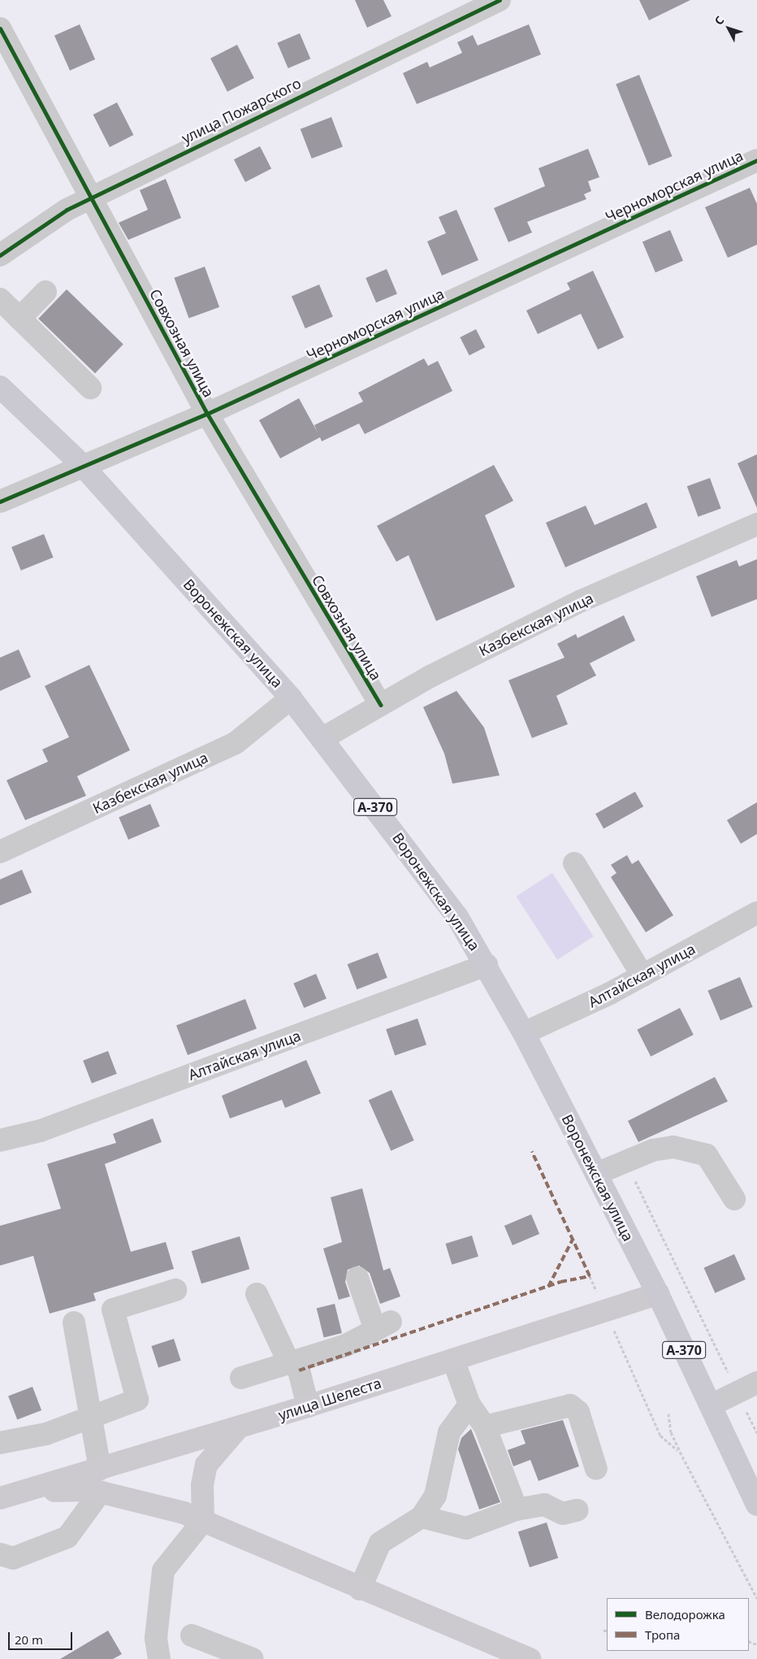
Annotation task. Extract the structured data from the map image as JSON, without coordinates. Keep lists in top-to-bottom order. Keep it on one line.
{"streets":{"highway":["Воронежская улица","А-370"],"main road":["улица Шелеста"],"street":["улица Пожарского","Черноморская улица","Совхозная улица","Казбекская улица","Алтайская улица"]},"crossings":[["улица Пожарского","Совхозная улица"],["Черноморская улица","Совхозная улица"],["Черноморская улица","Воронежская улица"],["Совхозная улица","Казбекская улица"],["Казбекская улица","Воронежская улица"],["Воронежская улица","Алтайская улица"],["Воронежская улица","улица Шелеста"]],"legend":["Велодорожка","Тропа"],"scale_bar":"20 m","north":"top left"}
